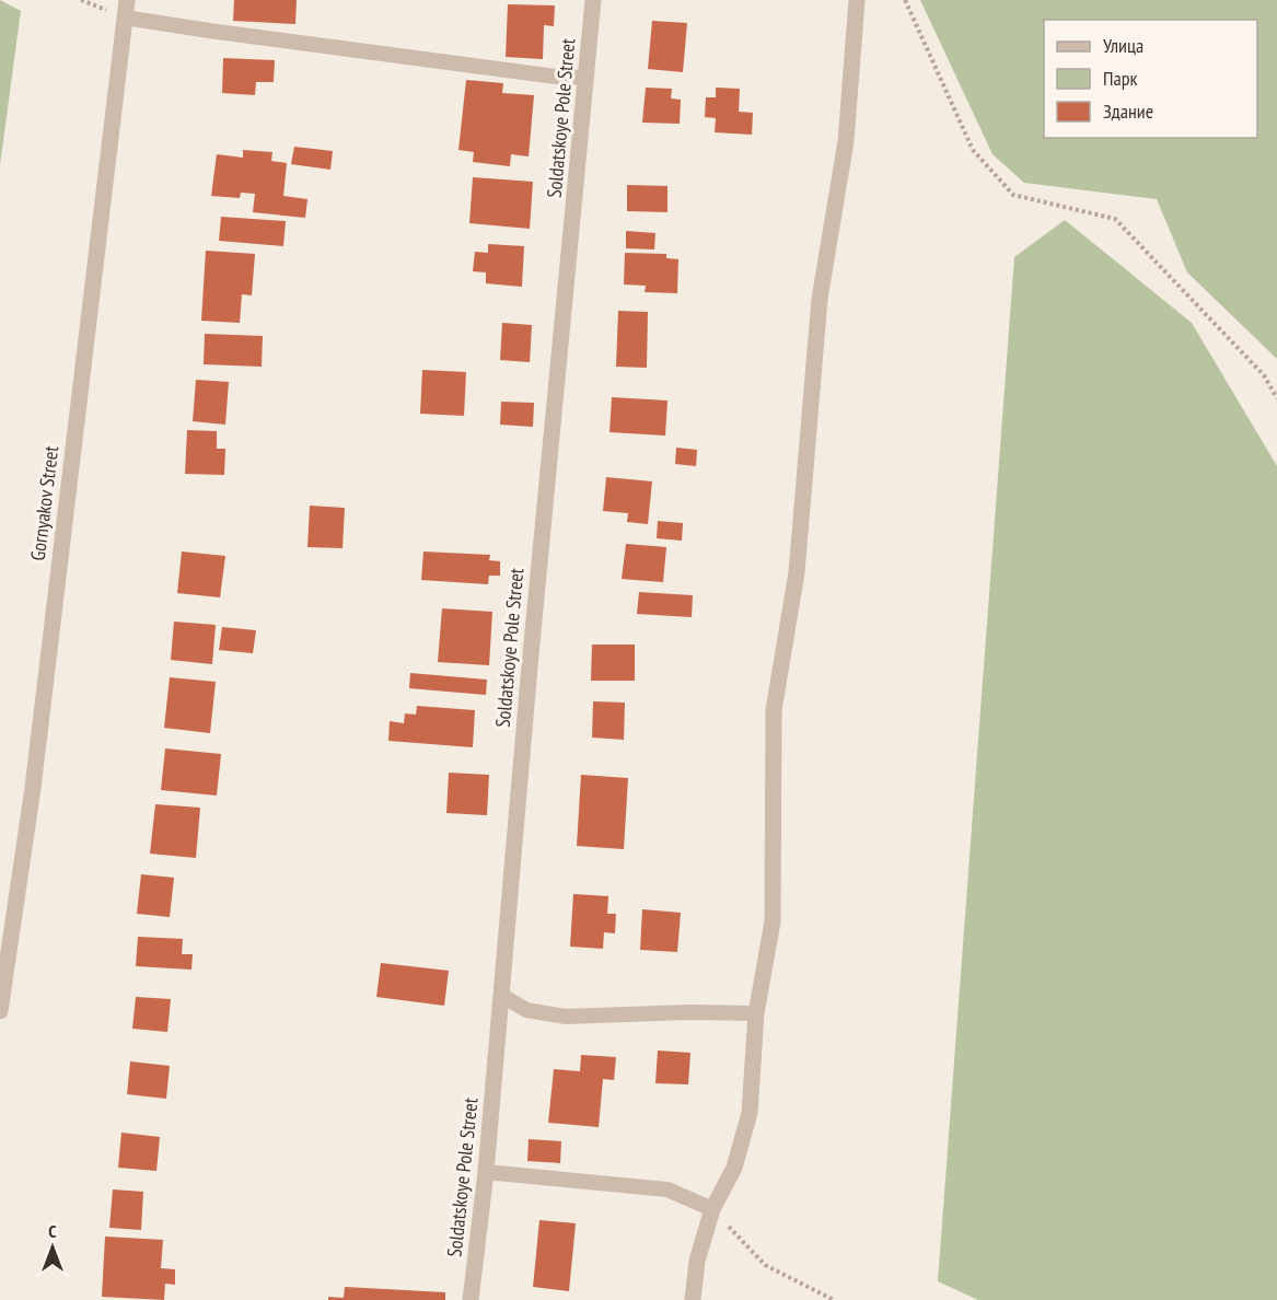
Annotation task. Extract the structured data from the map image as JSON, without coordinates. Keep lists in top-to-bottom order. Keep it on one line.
{"streets":{"street":["Soldatskoye Pole Street","Gornyakov Street"]},"legend":["Улица","Парк","Здание"],"north":"top"}
